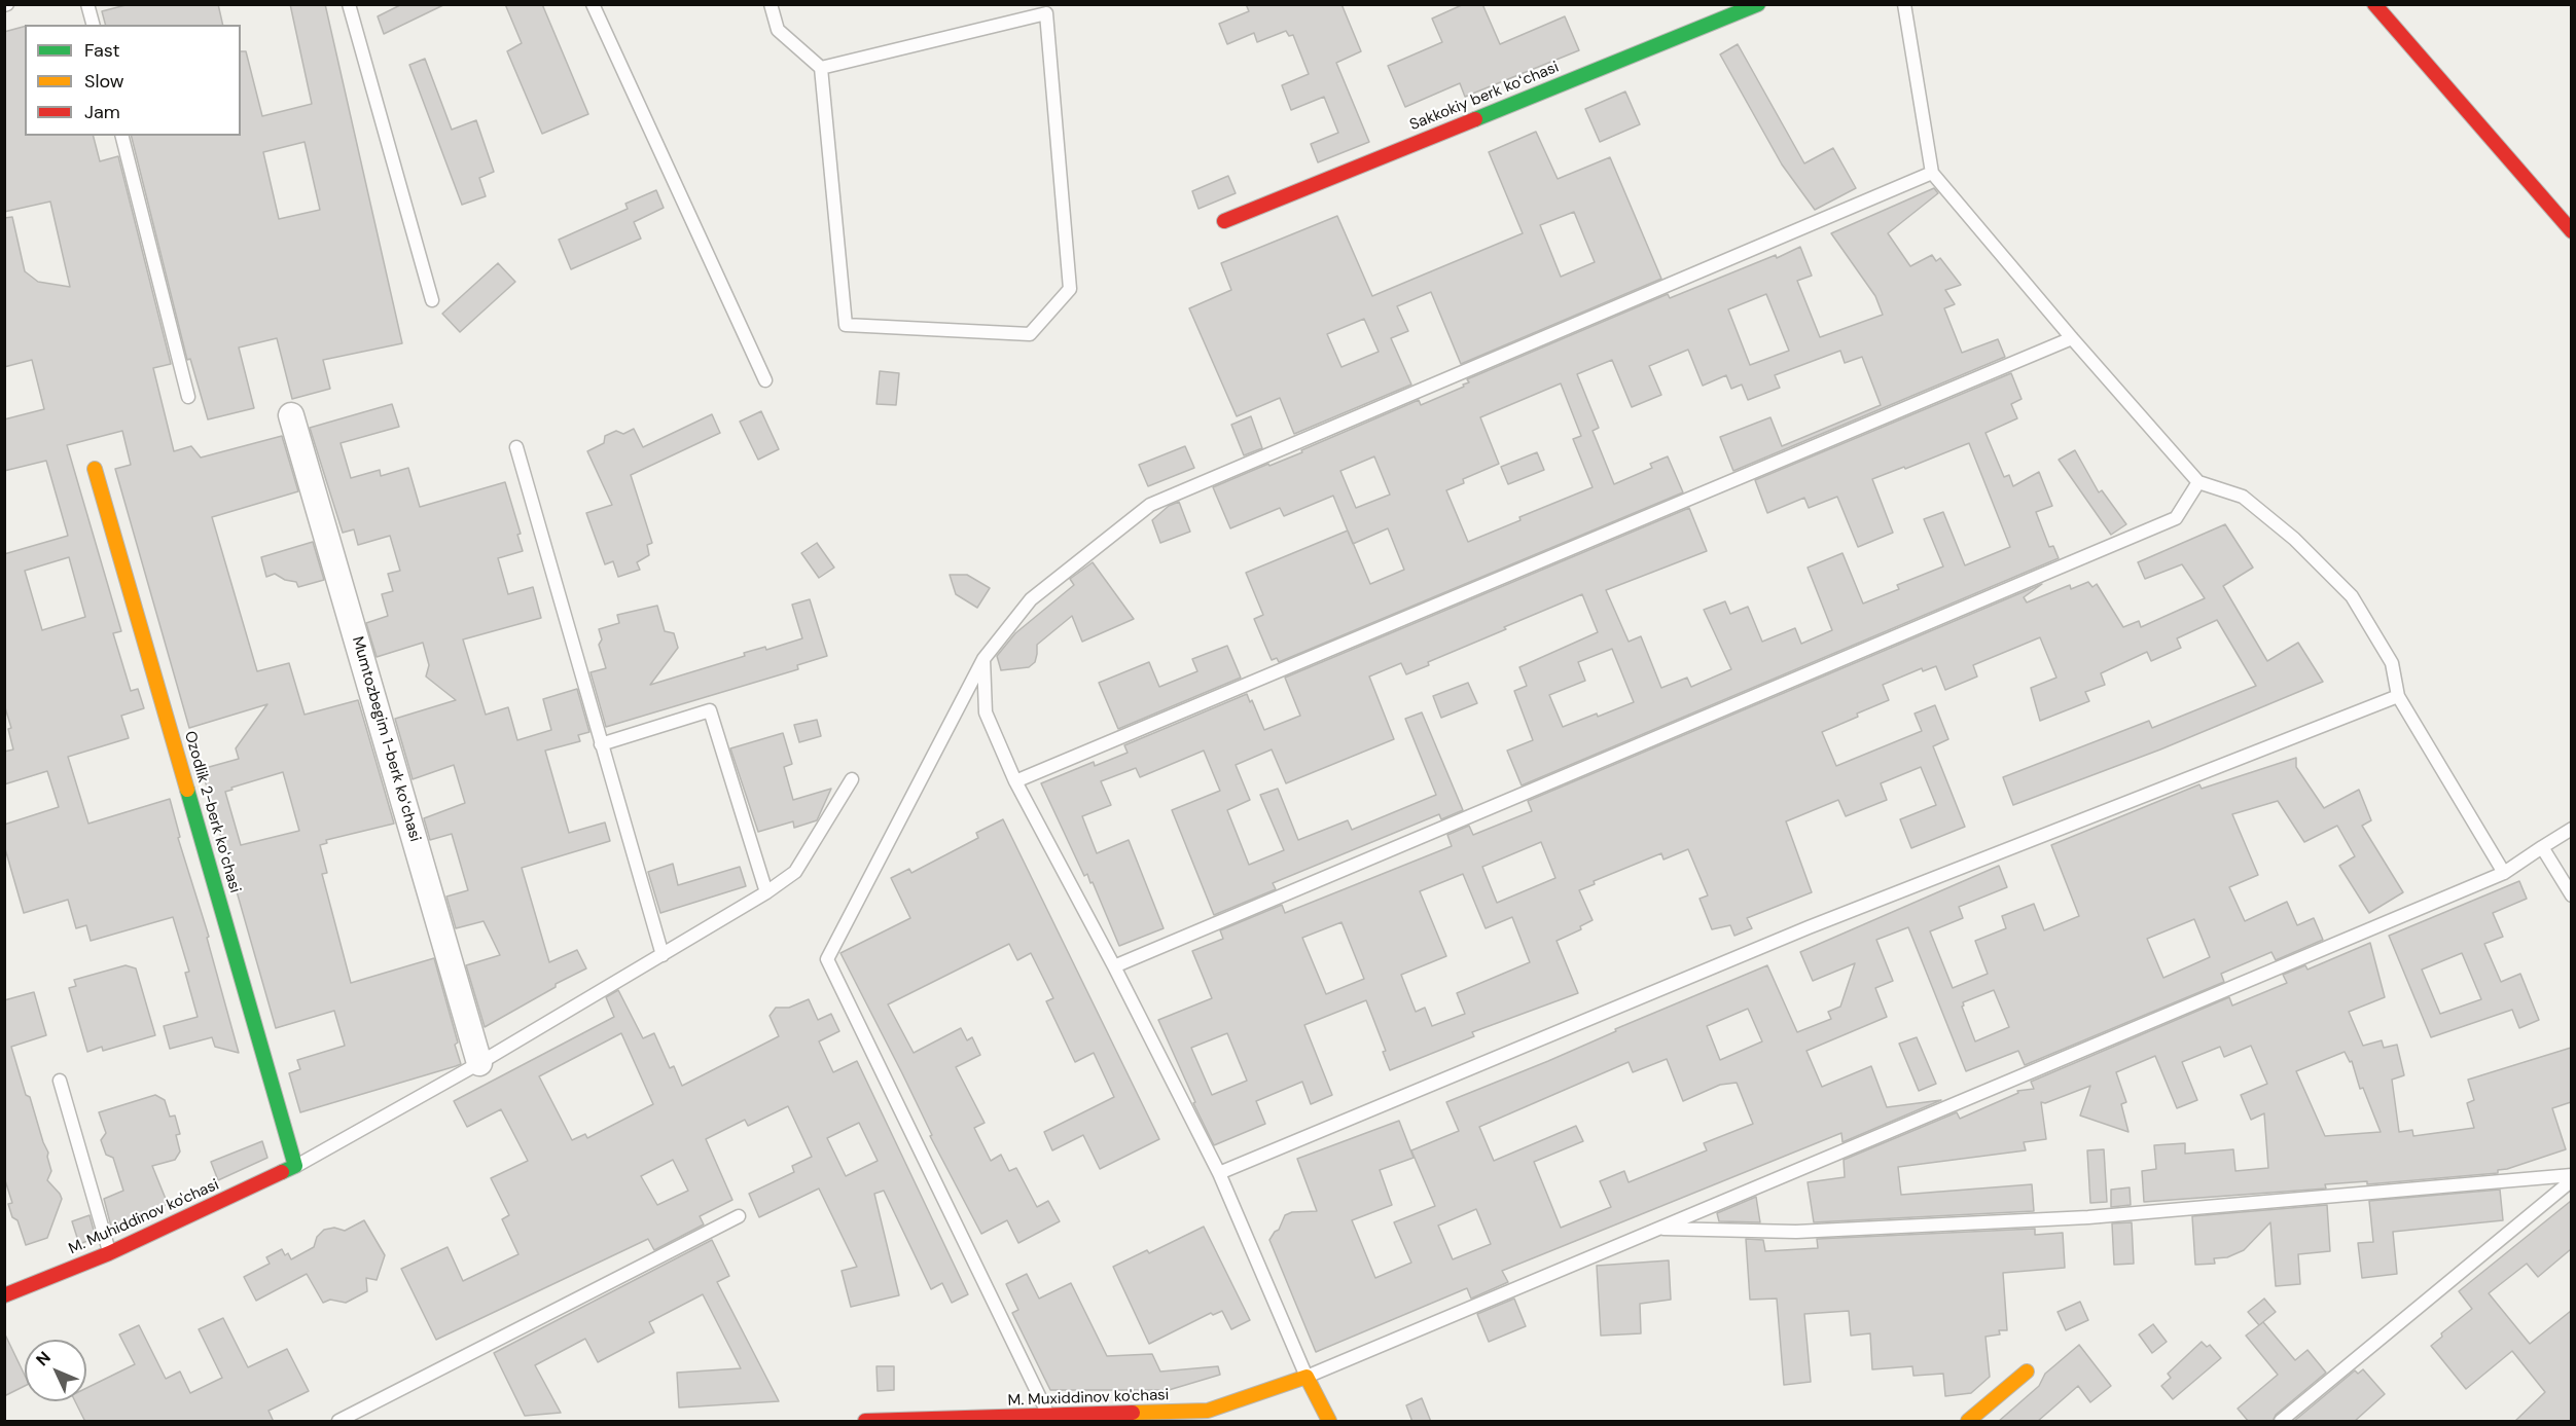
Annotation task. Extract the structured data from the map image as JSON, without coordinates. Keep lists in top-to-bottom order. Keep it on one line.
{"streets":{"street":["Sakkokiy berk koʻchasi","Mumtozbegim 1-berk koʻchasi","Ozodlik 2-berk koʻchasi","M. Muhiddinov ko'chasi","M. Muxiddinov ko'chasi"]},"crossings":[["Ozodlik 2-berk koʻchasi","M. Muhiddinov ko'chasi"]],"legend":["Fast","Slow","Jam"],"north":"top left"}
